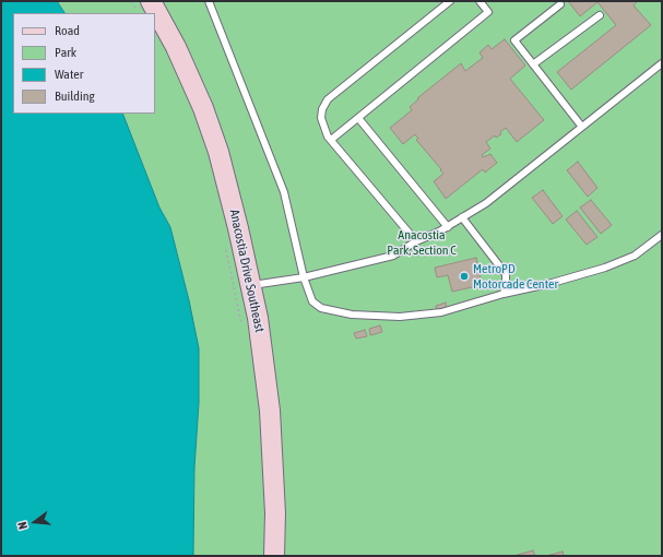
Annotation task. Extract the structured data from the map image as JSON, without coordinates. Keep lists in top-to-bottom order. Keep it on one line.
{"streets":{"street":["Anacostia Drive Southeast"]},"parks":["Anacostia Park, Section C"],"places":["MetroPD Motorcade Center"],"legend":["Road","Park","Water","Building"],"north":"left"}
